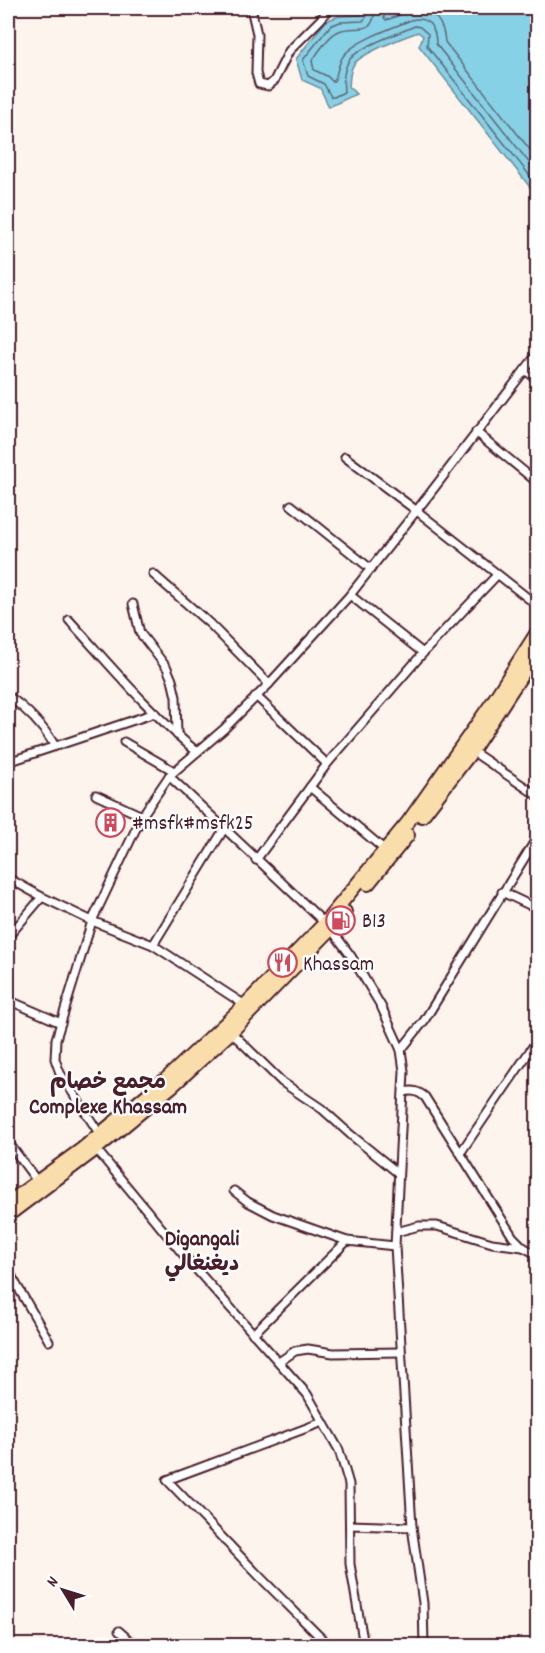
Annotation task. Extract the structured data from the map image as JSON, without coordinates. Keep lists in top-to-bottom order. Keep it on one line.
{"districts":["مجمع خصام Complexe Khassam","Digangali ديغنغالي"],"places":{"building":["#msfk#msfk25"],"fuel station":["B13"],"restaurant":["Khassam"]},"north":"top left"}
